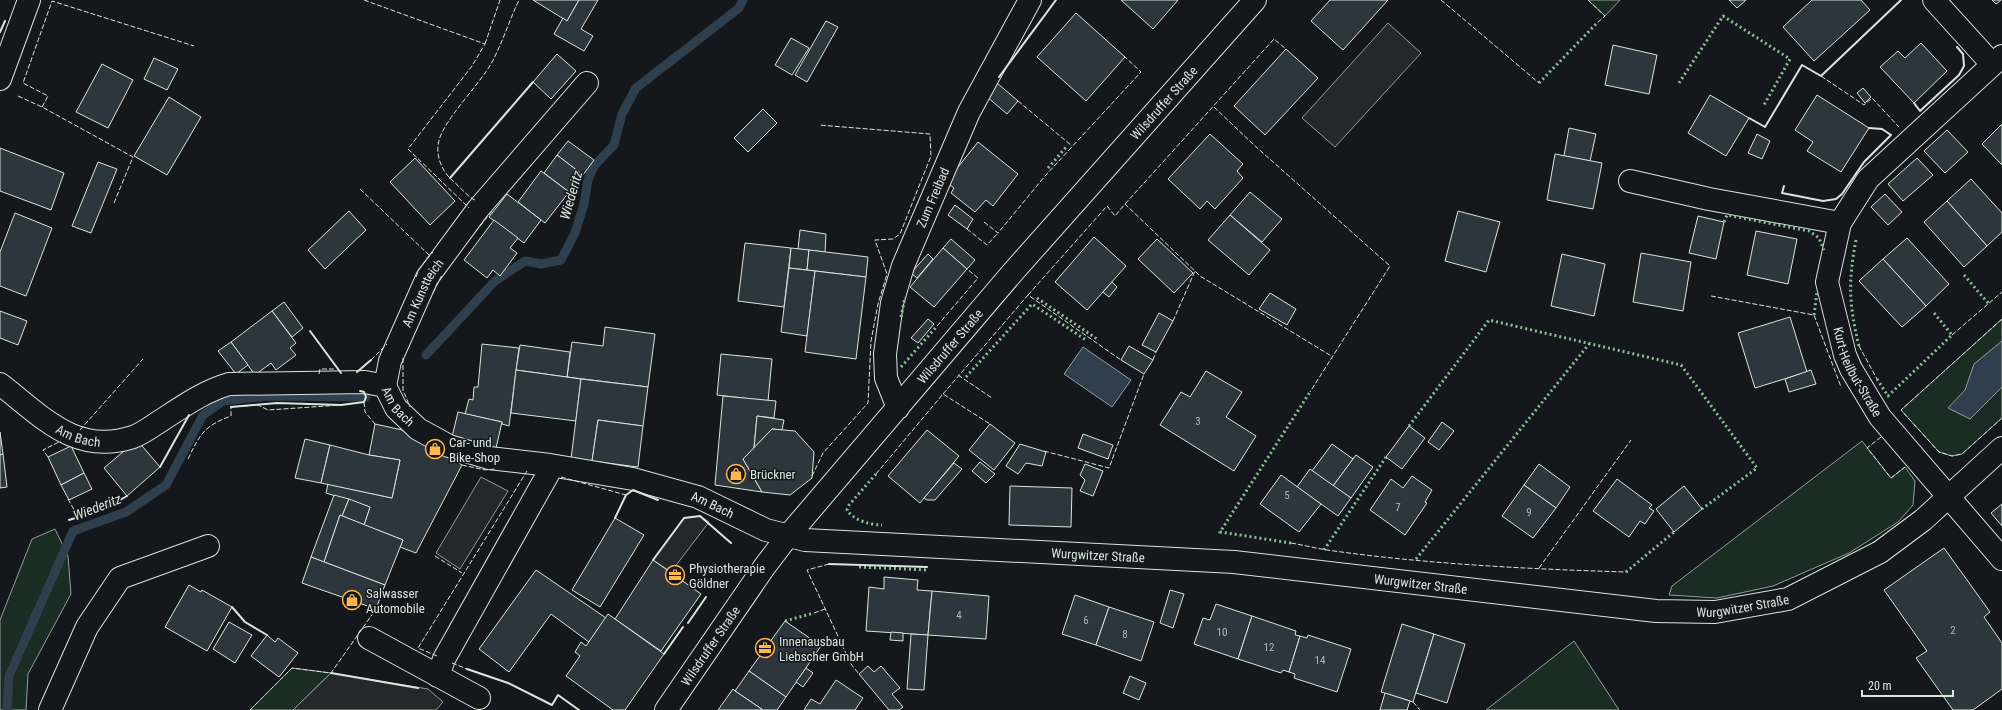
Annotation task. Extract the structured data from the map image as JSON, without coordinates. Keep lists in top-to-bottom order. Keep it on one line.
{"streets":{"street":["Wilsdruffer Straße","Zum Freibad","Am Kunstteich","Kurt-Heilbut-Straße","Am Bach","Wurgwitzer Straße"]},"crossings":[["Wilsdruffer Straße","Zum Freibad"],["Wilsdruffer Straße","Am Bach"],["Wilsdruffer Straße","Wurgwitzer Straße"],["Am Kunstteich","Am Bach"],["Kurt-Heilbut-Straße","Wurgwitzer Straße"],["Am Bach","Wurgwitzer Straße"]],"water":["Wiederitz"],"places":{"shop":["Car- und Bike-Shop","Brückner","Salwasser Automobile"],"office":["Physiotherapie Göldner","Innenausbau Liebscher GmbH"]},"house_numbers":["3","5","7","9","4","6","2","10","8","12","14"],"scale_bar":"20 m"}
